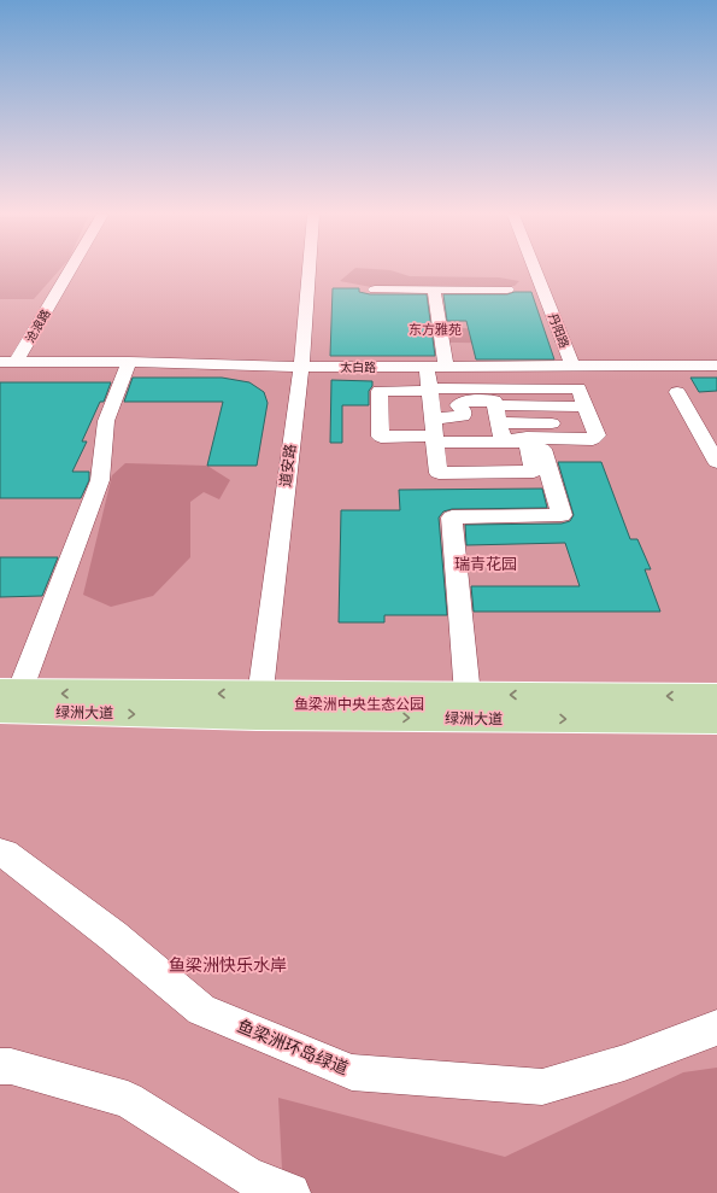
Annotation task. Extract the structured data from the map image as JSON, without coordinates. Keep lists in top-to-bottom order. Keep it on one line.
{"streets":{"main road":["绿洲大道"],"street":["沧浪路","丹阳路","太白路","道安路","鱼梁洲环岛绿道"]},"crossings":[["沧浪路","太白路"],["丹阳路","太白路"],["太白路","道安路"],["道安路","绿洲大道"]],"districts":["东方雅苑","瑞青花园"],"parks":["鱼梁洲中央生态公园","鱼梁洲快乐水岸"]}
